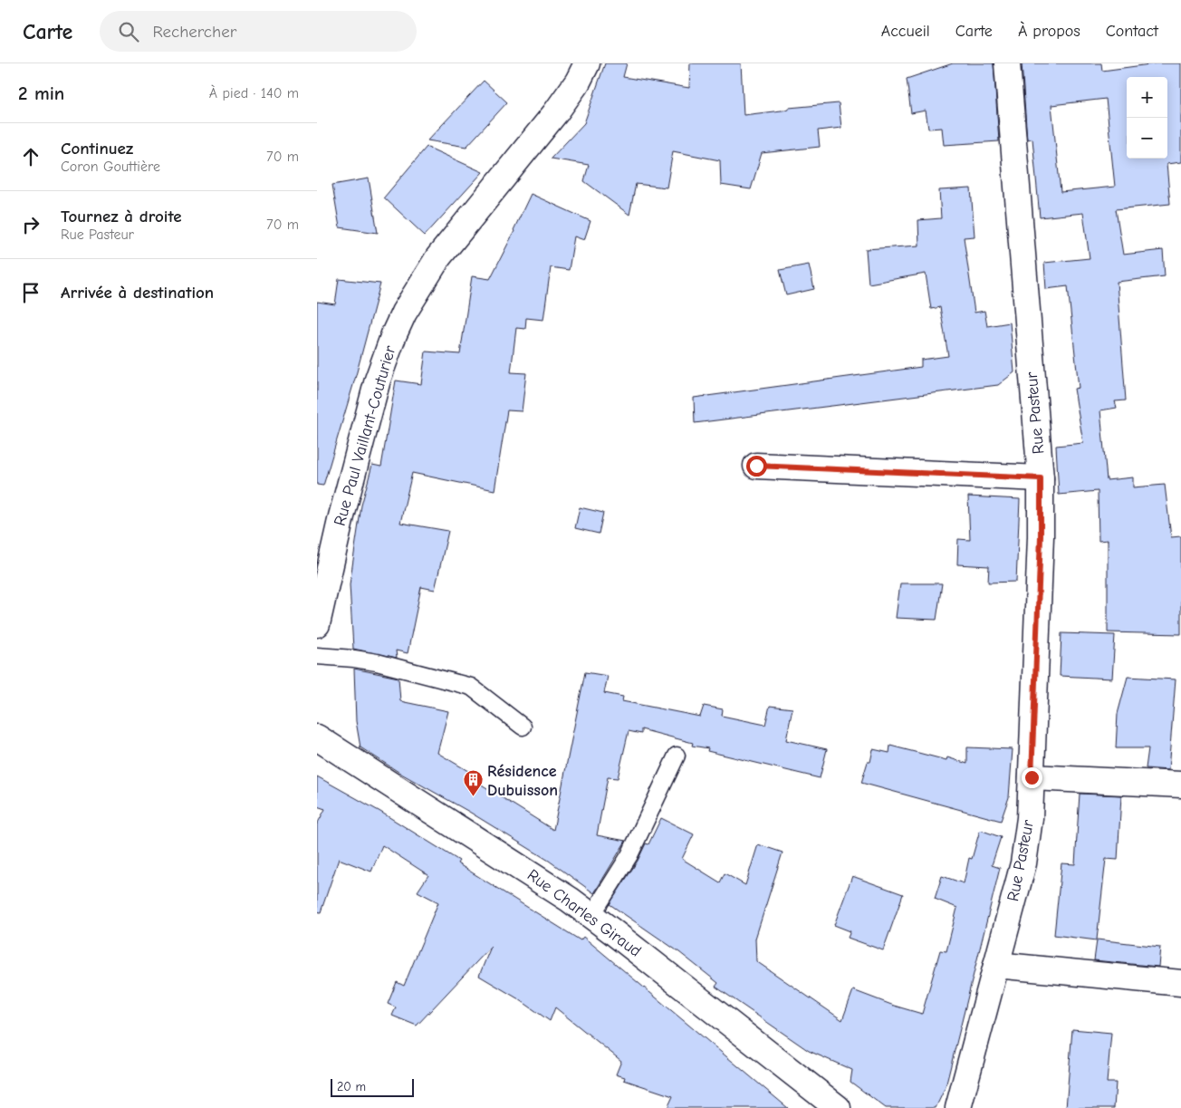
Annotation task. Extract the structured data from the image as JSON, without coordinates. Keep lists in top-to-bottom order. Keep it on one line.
{"streets":{"street":["Rue Pasteur","Rue Paul Vaillant-Couturier","Rue Charles Giraud"]},"places":{"building":["Résidence Dubuisson"]},"scale_bar":"20 m","page":{"header":"Carte","search":"Rechercher","nav":["Accueil","Carte","À propos","Contact"],"heading":["2 min","À pied · 140 m"],"map_buttons":["+","−"],"list":[["Continuez","Coron Gouttière","70 m"],["Tournez à droite","Rue Pasteur","70 m"],"Arrivée à destination"],"scale":"20 m"}}
